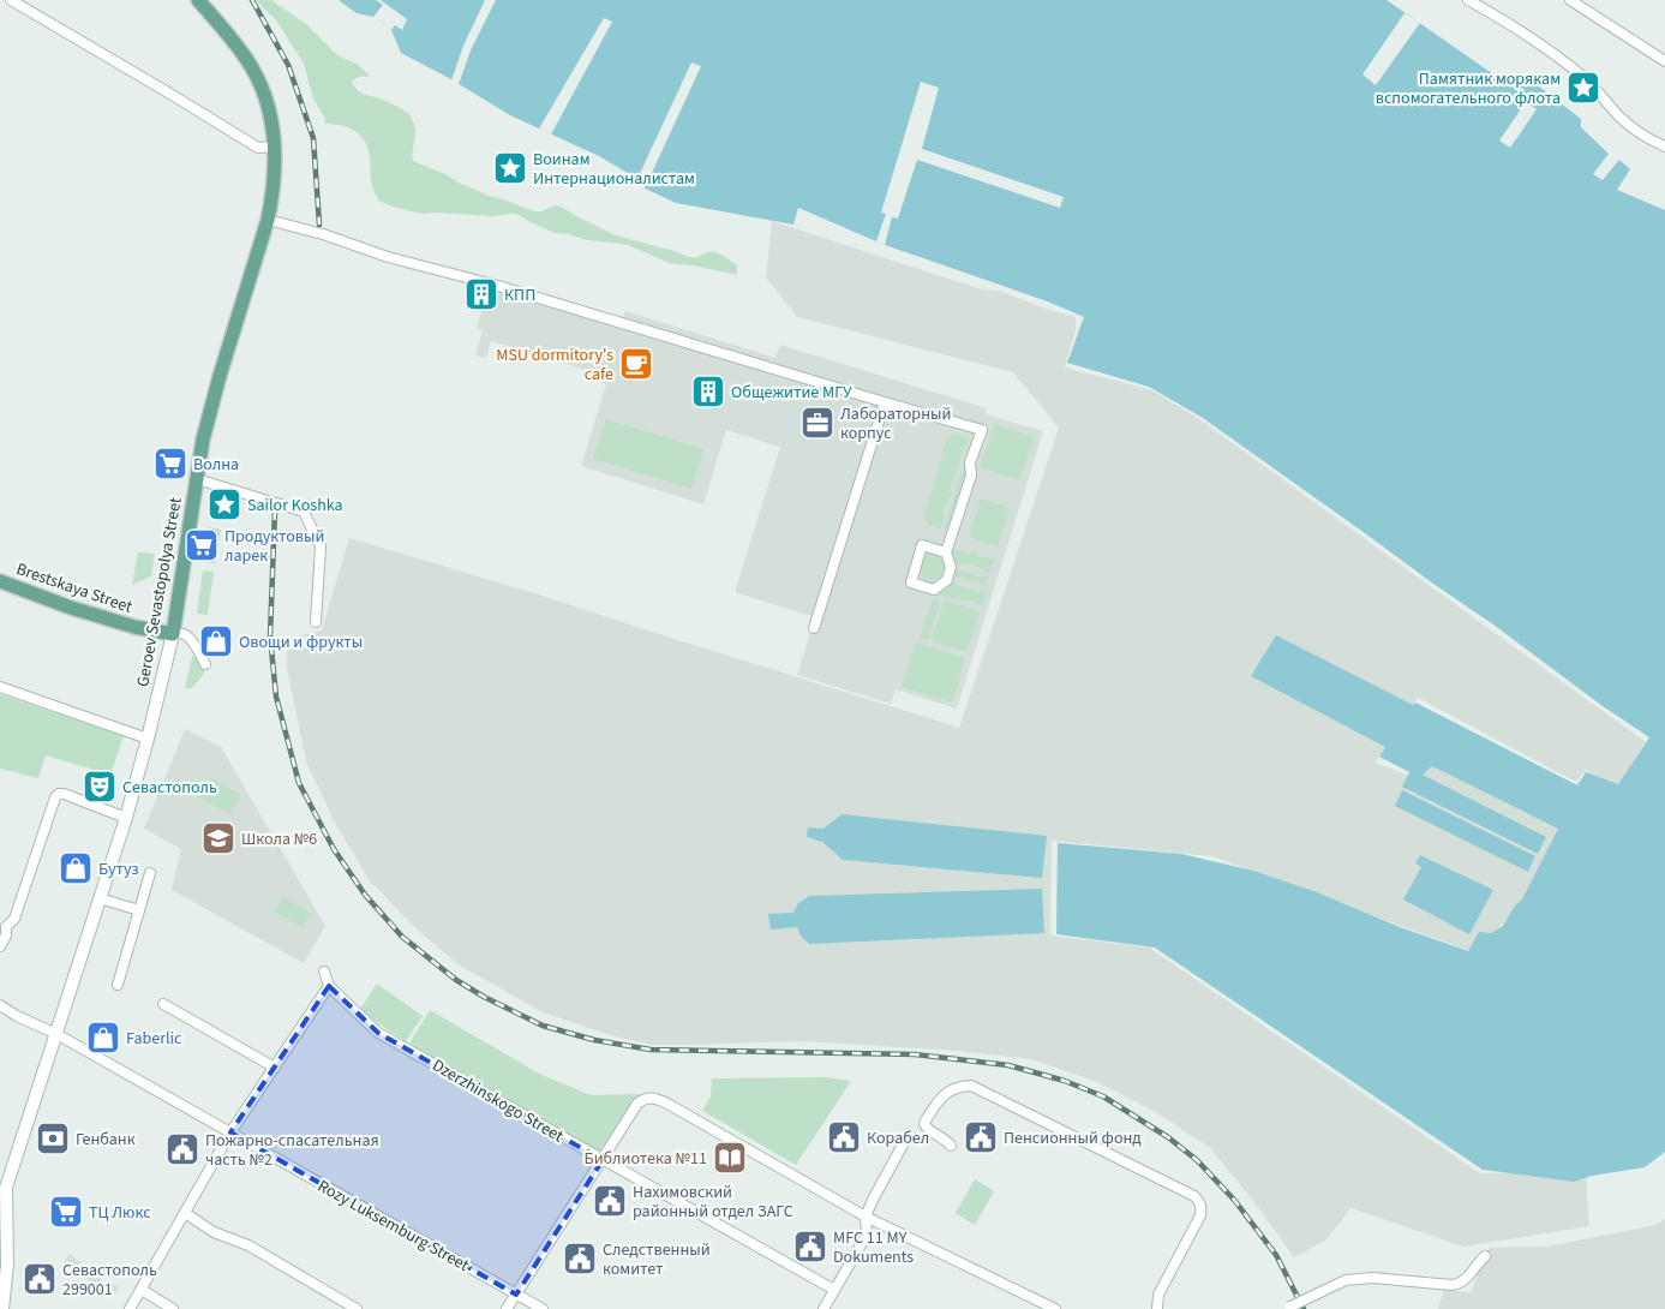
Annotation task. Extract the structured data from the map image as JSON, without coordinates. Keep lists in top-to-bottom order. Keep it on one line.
{"streets":{"main road":["Brestskaya Street","Geroev Sevastopolya Street"],"street":["Dzerzhinskogo Street","Rozy Luksemburg Street"]},"crossings":[["Brestskaya Street","Geroev Sevastopolya Street"],["Geroev Sevastopolya Street","Rozy Luksemburg Street"]],"places":{"place":["Памятник морякам вспомогательного флота","Воинам Интернационалистам","Sailor Koshka"],"building":["КПП","Общежитие МГУ"],"cafe":["MSU dormitory's cafe"],"office":["Лабораторный корпус"],"supermarket":["Волна","Продуктовый ларек","ТЦ Люкс"],"shop":["Овощи и фрукты","Бутуз","Faberlic"],"theatre":["Севастополь"],"school or university":["Школа №6"],"public building":["Корабел","Пенсионный фонд","Пожарно-спасательная часть №2","Нахимовский районный отдел ЗАГС","MFC 11 MY Dokuments","Следственный комитет","Севастополь 299001"],"bank":["Генбанк"],"library":["Библиотека №11"]}}
